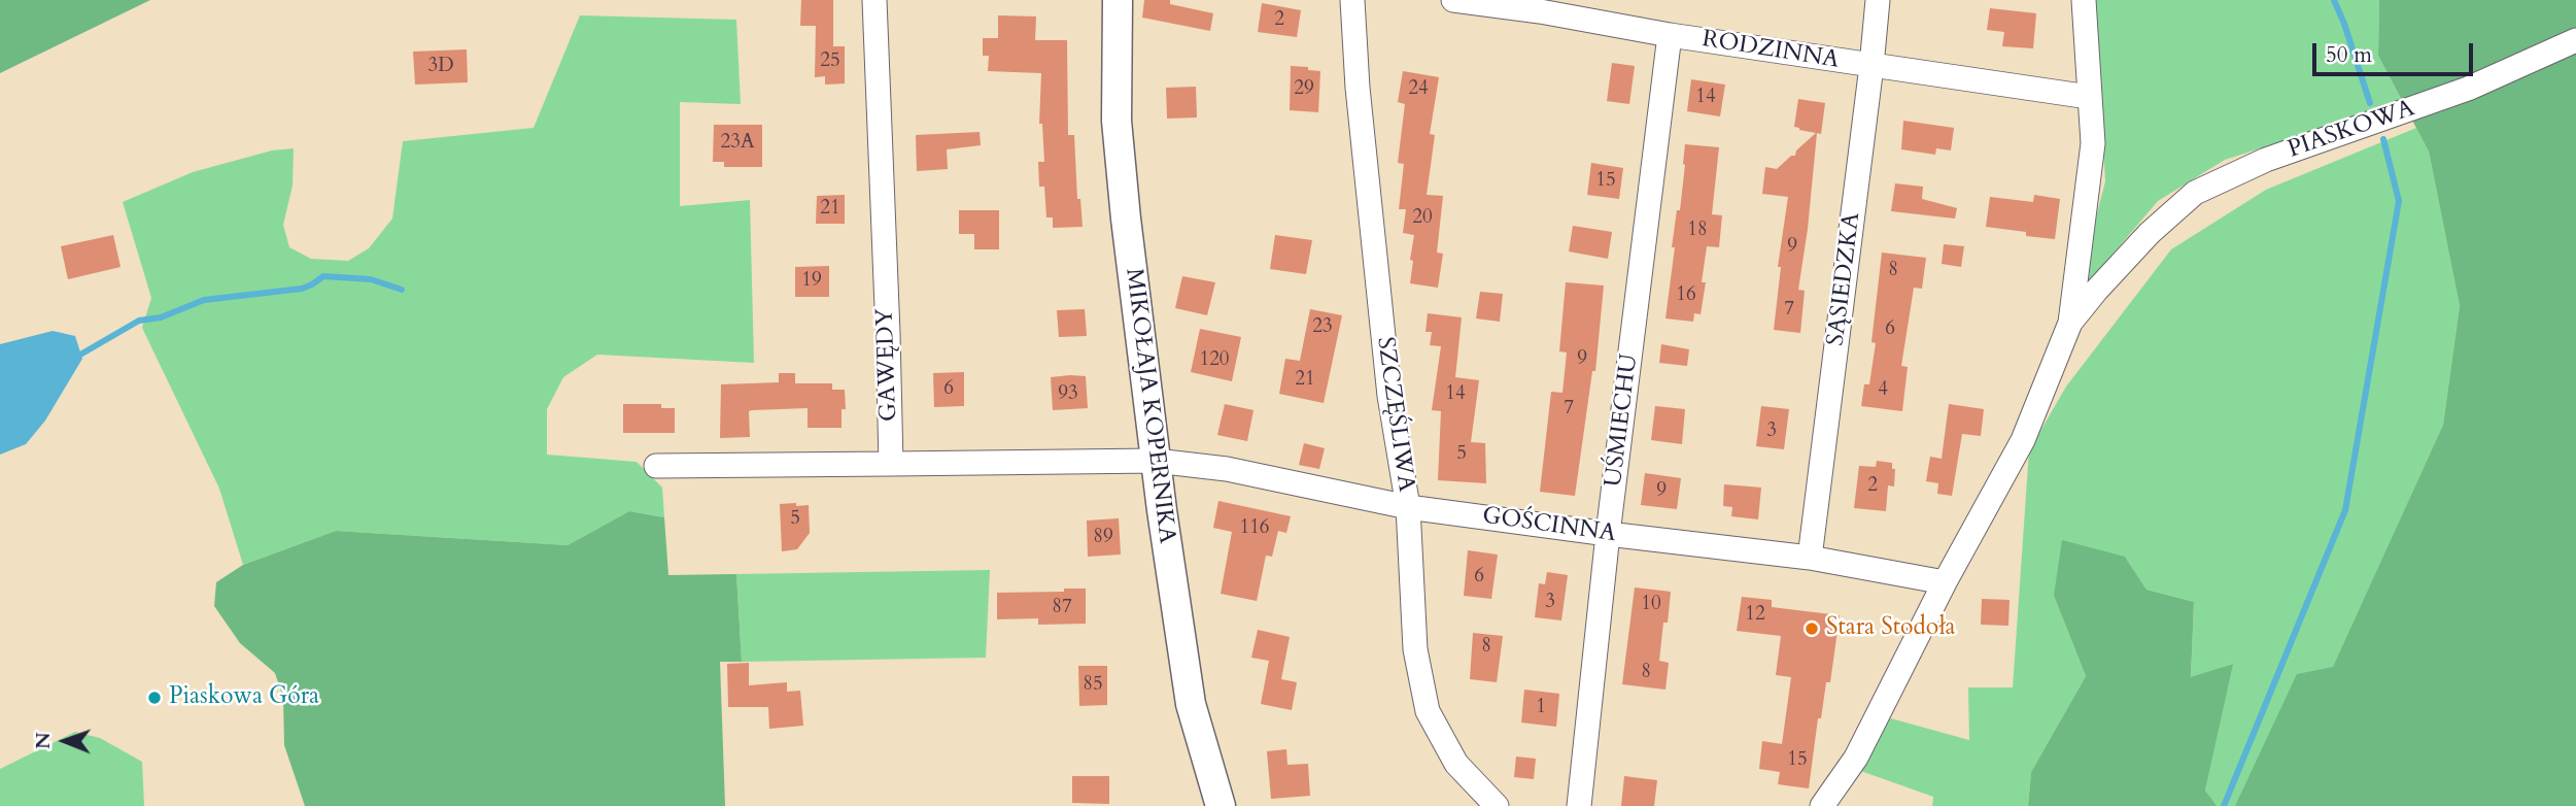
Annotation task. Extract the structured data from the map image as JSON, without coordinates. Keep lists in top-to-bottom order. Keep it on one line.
{"streets":{"street":["RODZINNA","PIASKOWA","SĄSIEDZKA","GAWĘDY","MIKOŁAJA KOPERNIKA","SZCZĘŚLIWA","UŚMIECHU","GOŚCINNA"]},"crossings":[["RODZINNA","SĄSIEDZKA"],["RODZINNA","UŚMIECHU"],["SĄSIEDZKA","GOŚCINNA"],["MIKOŁAJA KOPERNIKA","GOŚCINNA"],["SZCZĘŚLIWA","GOŚCINNA"],["UŚMIECHU","GOŚCINNA"]],"places":["Stara Stodoła","Piaskowa Góra"],"house_numbers":["2","25","3D","29","24","14","23A","15","21","20","18","9","8","19","16","7","23","6","9","120","21","6","4","93","14","7","3","5","2","9","5","116","89","6","3","10","87","12","8","8","85","1","15"],"scale_bar":"50 m","north":"left"}
